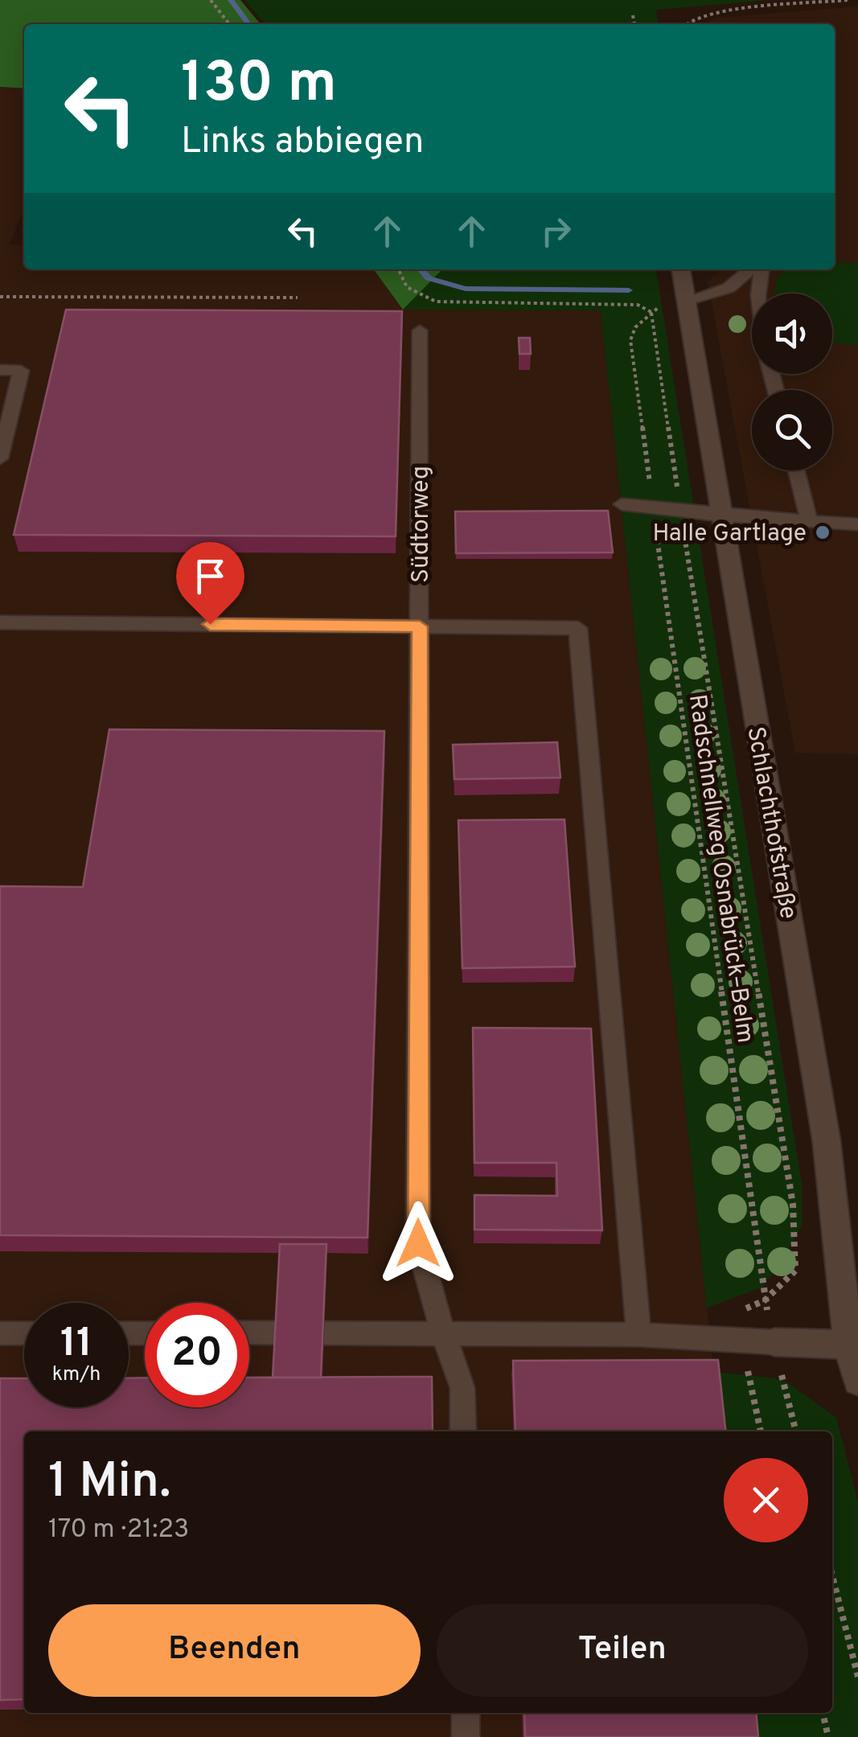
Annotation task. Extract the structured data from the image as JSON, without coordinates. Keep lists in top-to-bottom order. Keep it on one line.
{"streets":{"street":["Schlachthofstraße"],"lane":["Südtorweg"],"path":["Radschnellweg Osnabrück–Belm"]},"places":["Halle Gartlage"],"page":{"turn":["130 m","Links abbiegen"],"speed":"11 km/h","limit":"20","heading":["1 Min.","170 m · 21:23"],"buttons":["Beenden","Teilen"]}}
